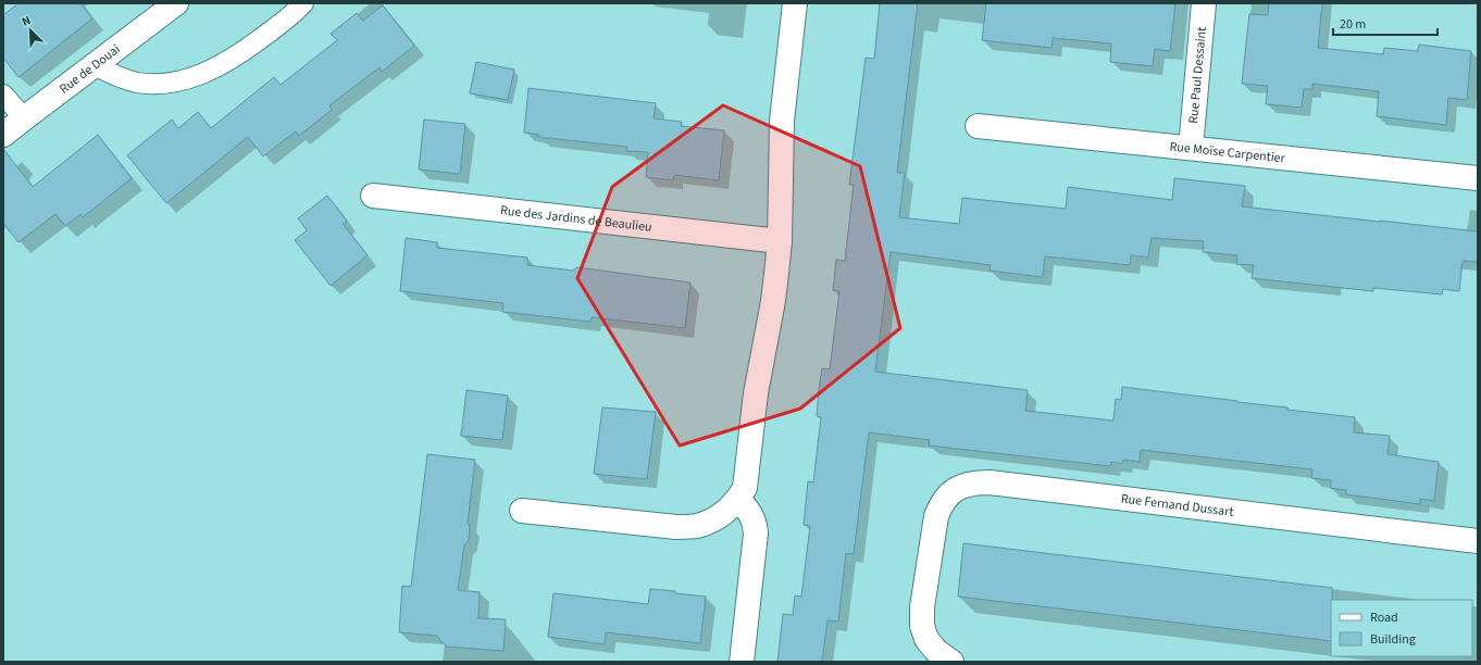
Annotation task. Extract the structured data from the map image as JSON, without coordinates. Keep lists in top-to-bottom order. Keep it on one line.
{"streets":{"street":["Rue de Douai","Rue Paul Dessaint","Rue Moïse Carpentier","Rue des Jardins de Beaulieu","Rue Fernand Dussart"]},"crossings":[["Rue Paul Dessaint","Rue Moïse Carpentier"]],"legend":["Road","Building"],"scale_bar":"20 m","north":"top left"}
